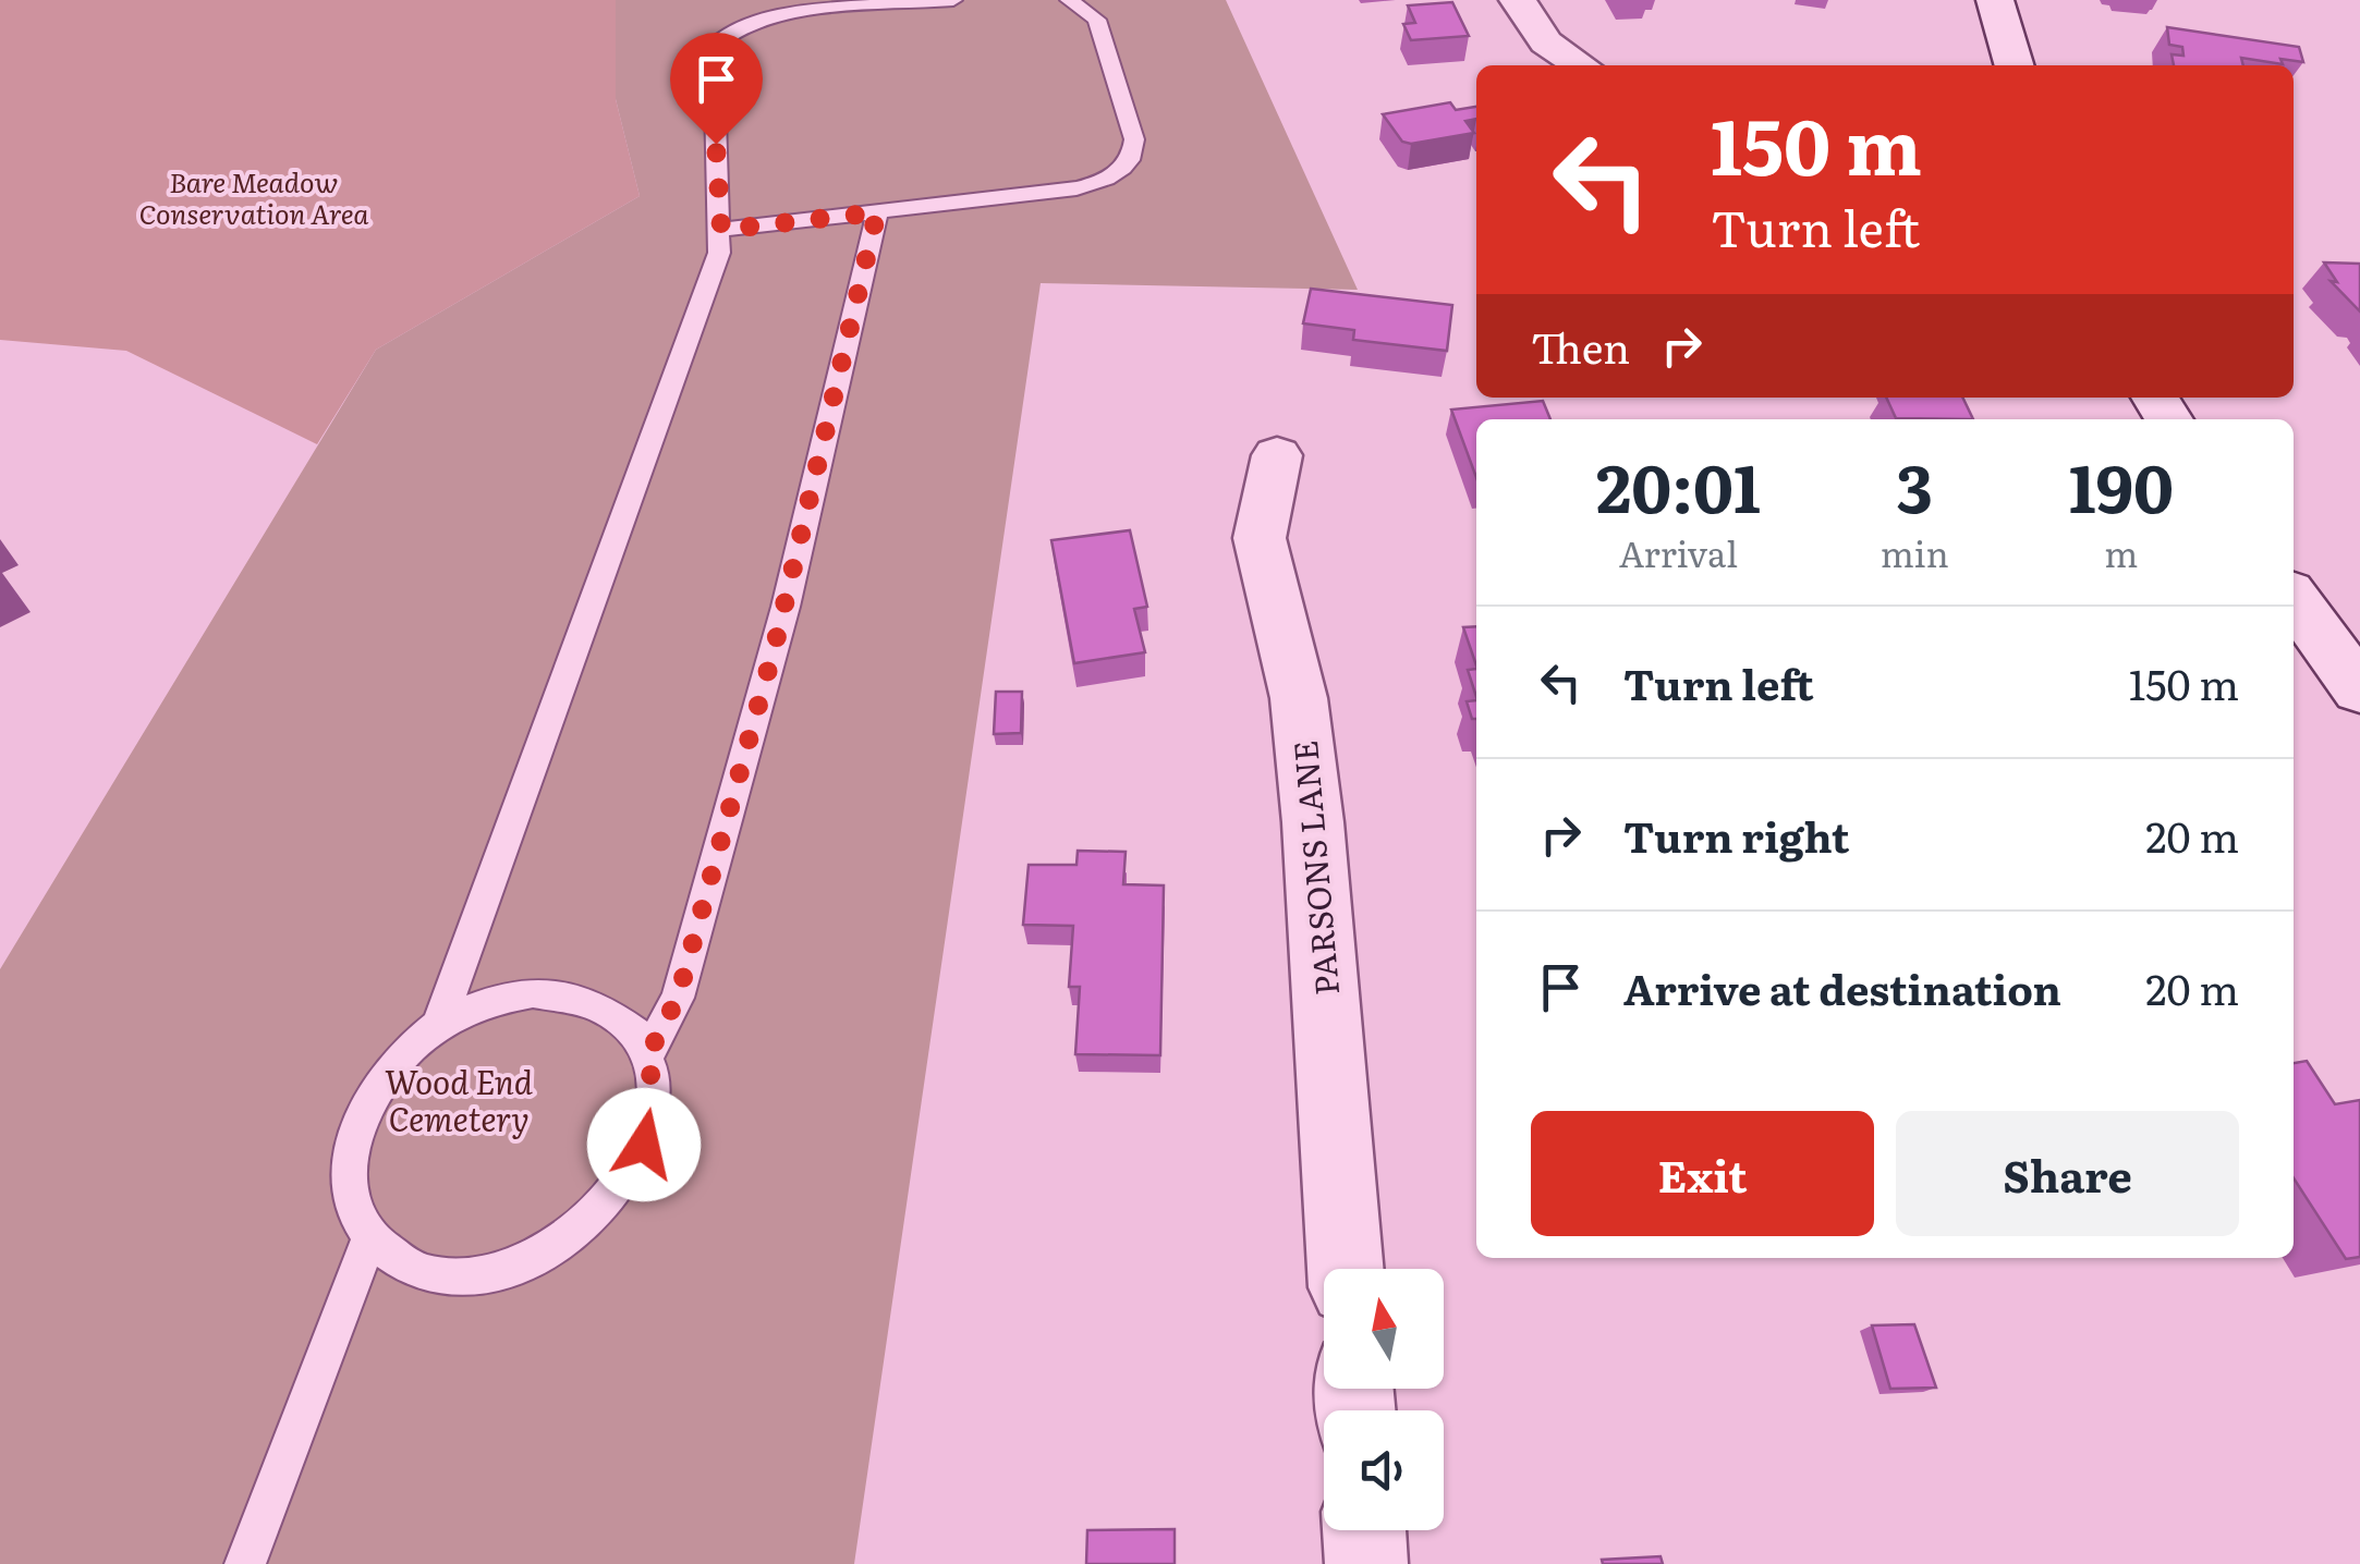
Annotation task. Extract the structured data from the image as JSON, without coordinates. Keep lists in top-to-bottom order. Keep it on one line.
{"streets":{"street":["PARSONS LANE"]},"parks":["Bare Meadow Conservation Area","Wood End Cemetery"],"north":"top","page":{"turn":["150 m","Turn left"],"then":"Then","eta":["20:01","Arrival","3","min","190","m"],"list":[{"name":"Turn left","value":"150 m"},{"name":"Turn right","value":"20 m"},{"name":"Arrive at destination","value":"20 m"}],"buttons":["Exit","Share"]}}
